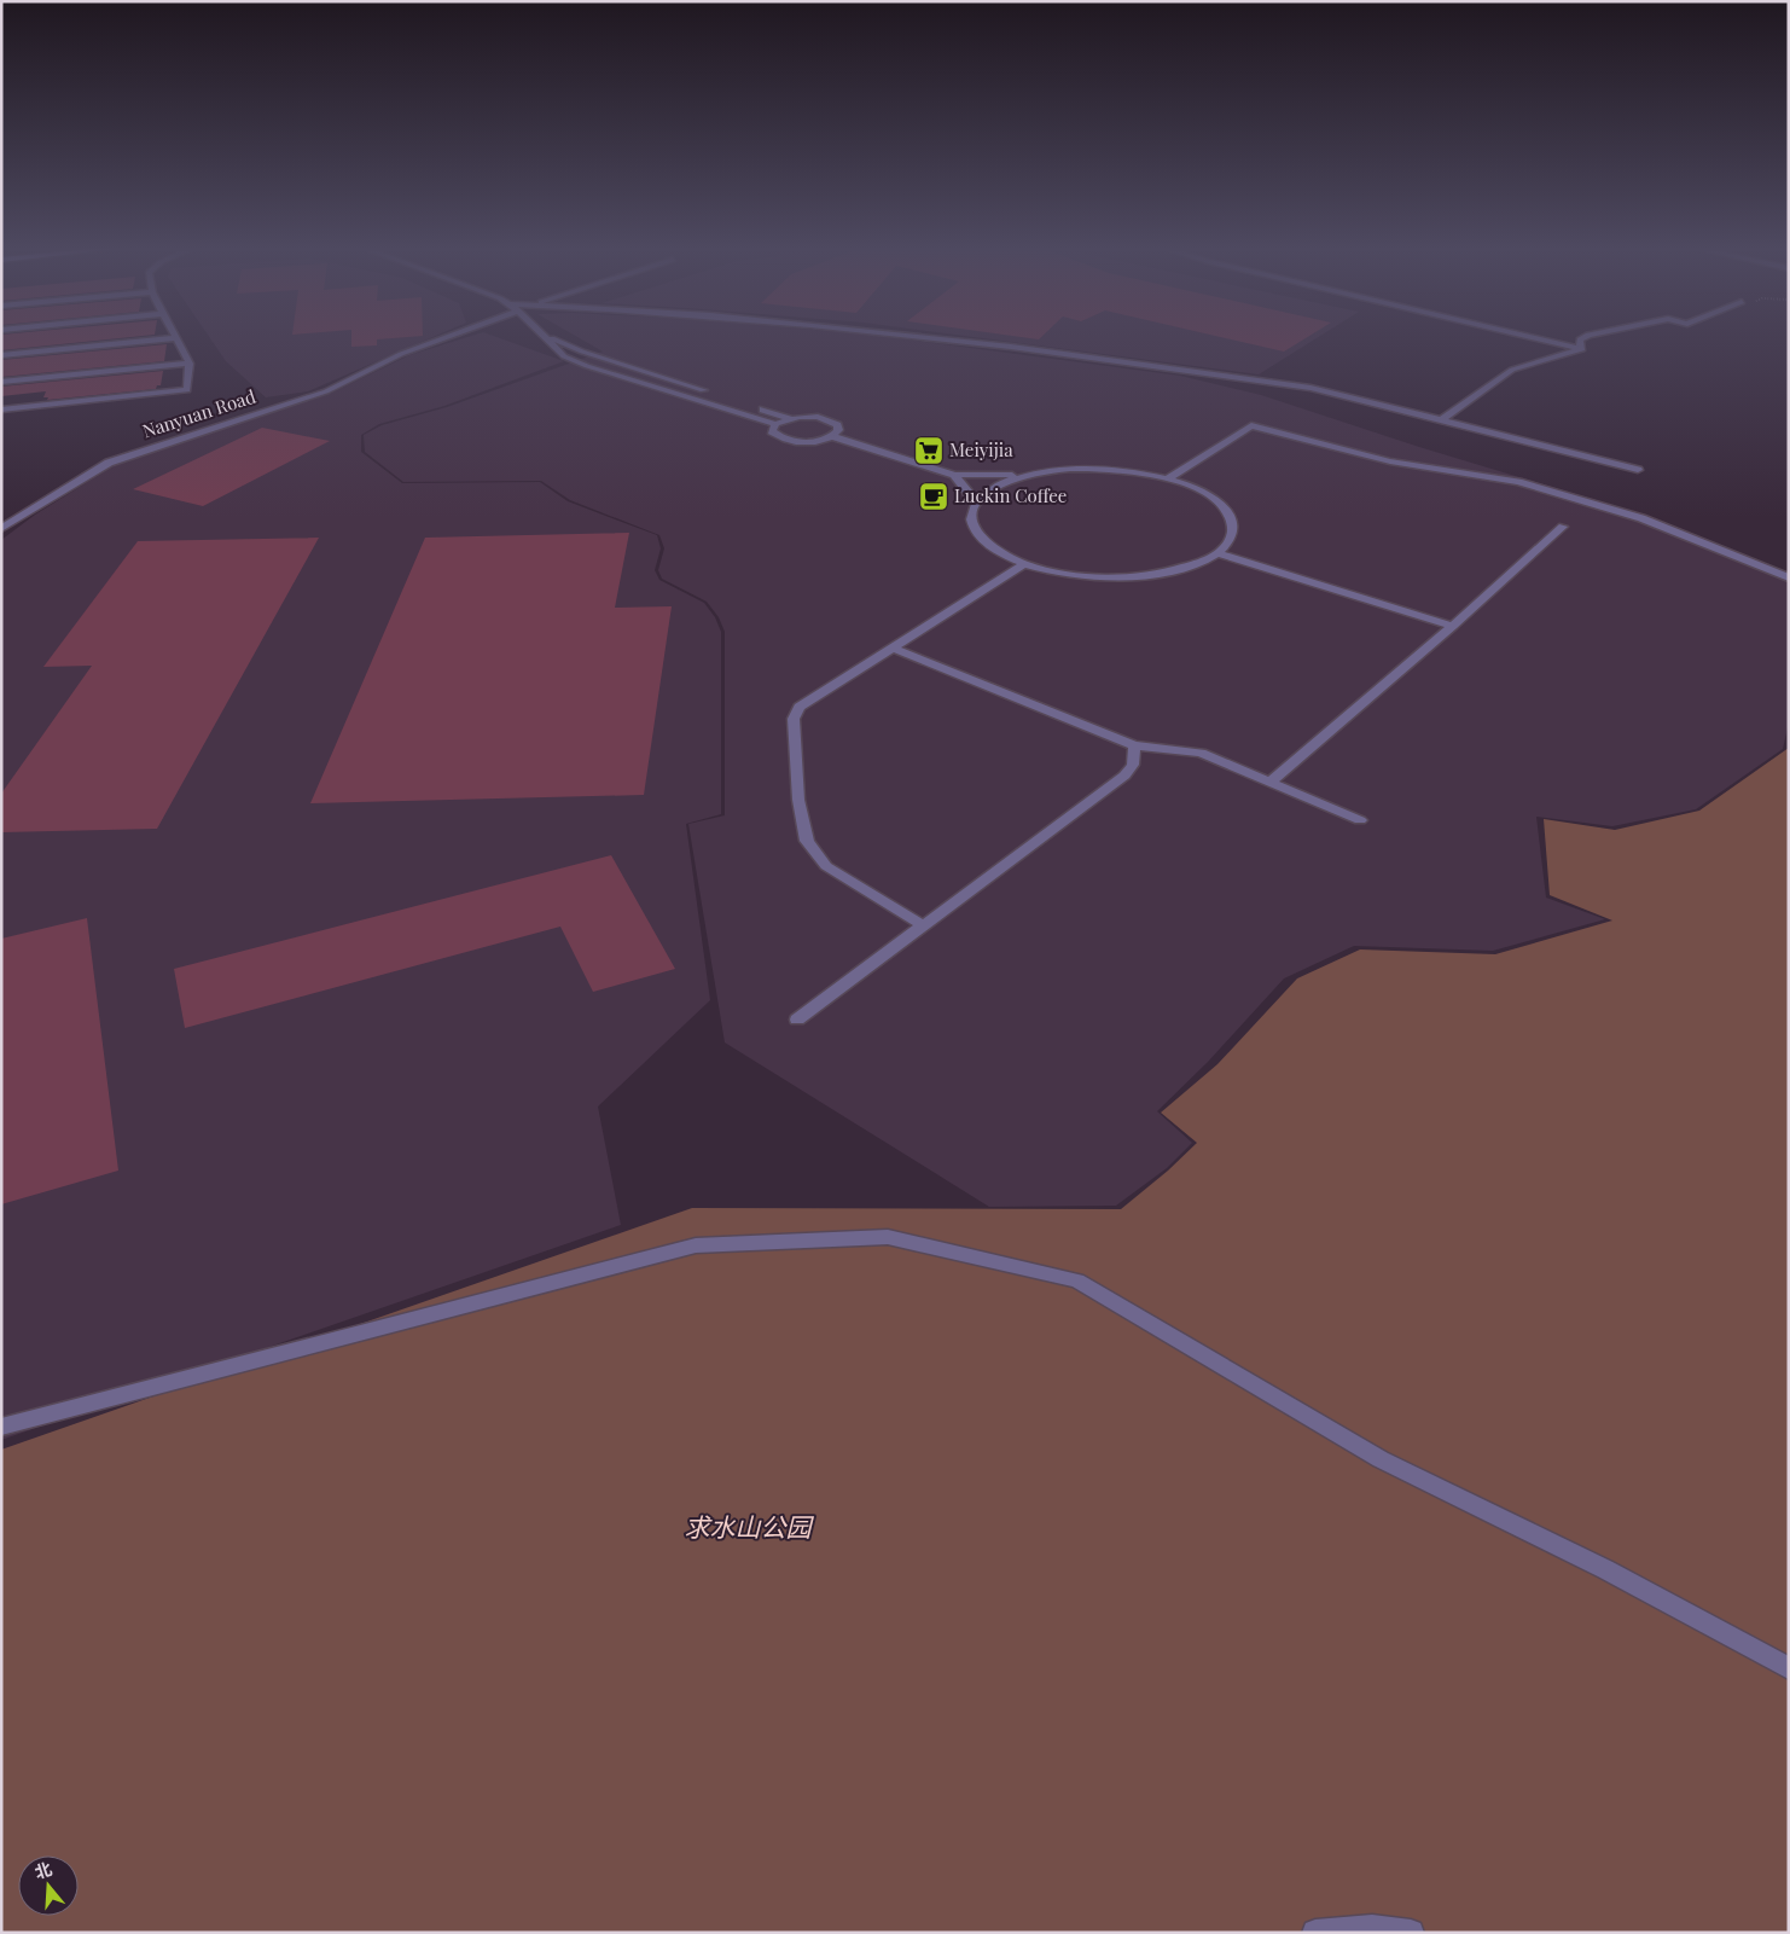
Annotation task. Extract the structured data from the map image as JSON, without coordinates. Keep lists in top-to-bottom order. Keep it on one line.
{"streets":{"street":["Nanyuan Road"]},"parks":["求水山公园"],"places":{"supermarket":["Meiyijia"],"cafe":["Luckin Coffee"]},"north":"top"}
